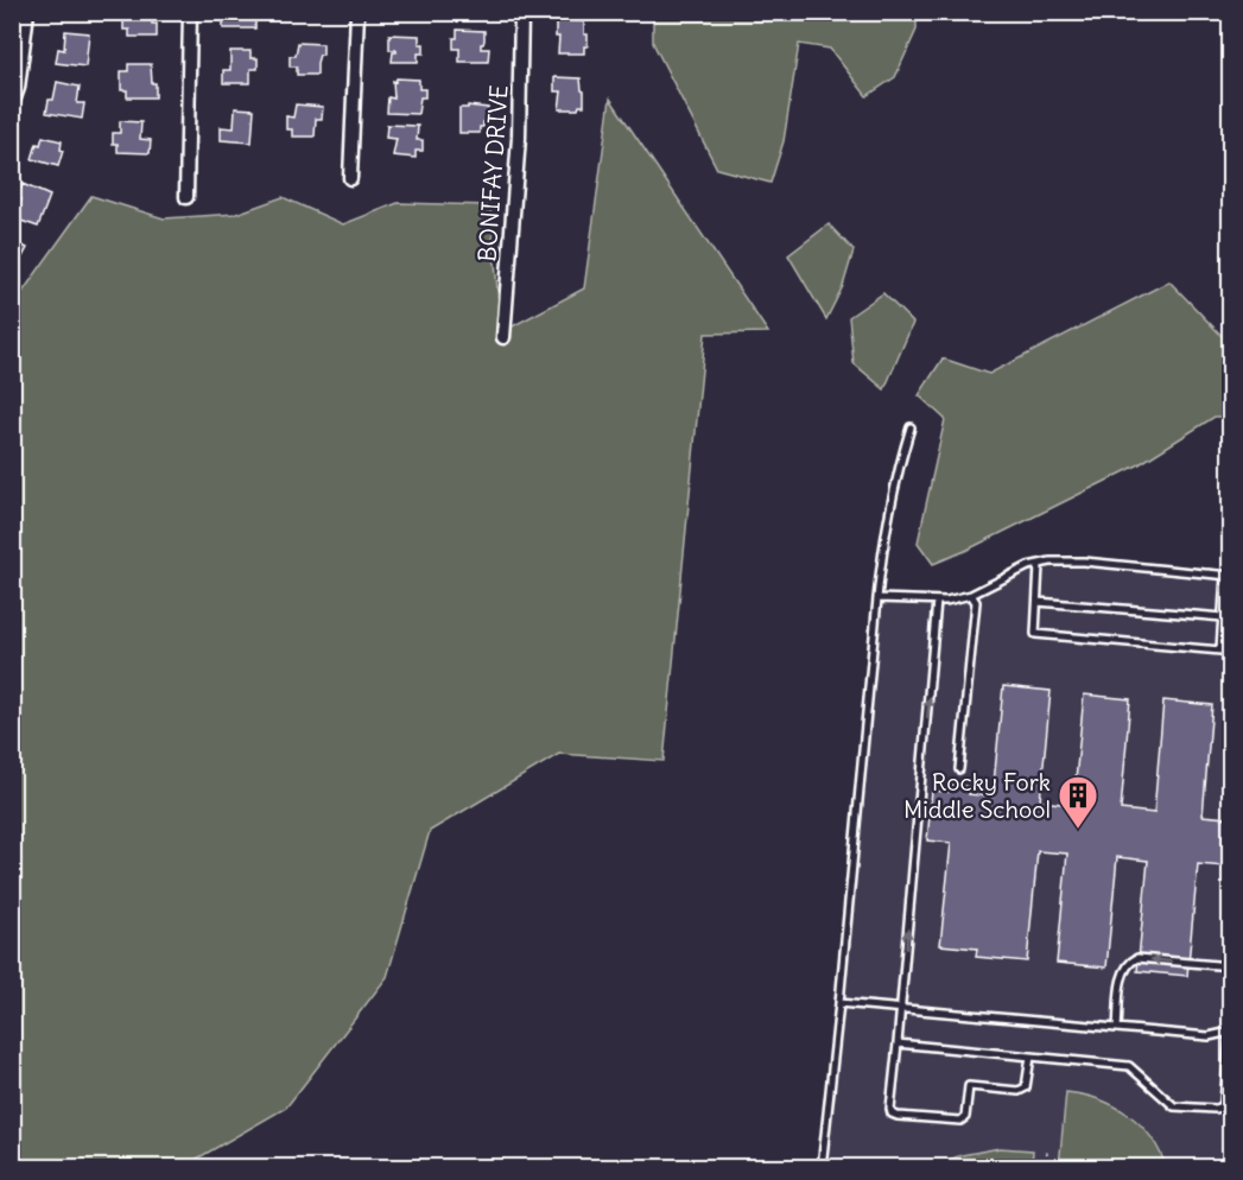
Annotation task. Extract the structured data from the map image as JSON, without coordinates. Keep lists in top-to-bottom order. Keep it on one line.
{"streets":{"street":["BONIFAY DRIVE"]},"places":{"building":["Rocky Fork Middle School"]}}
